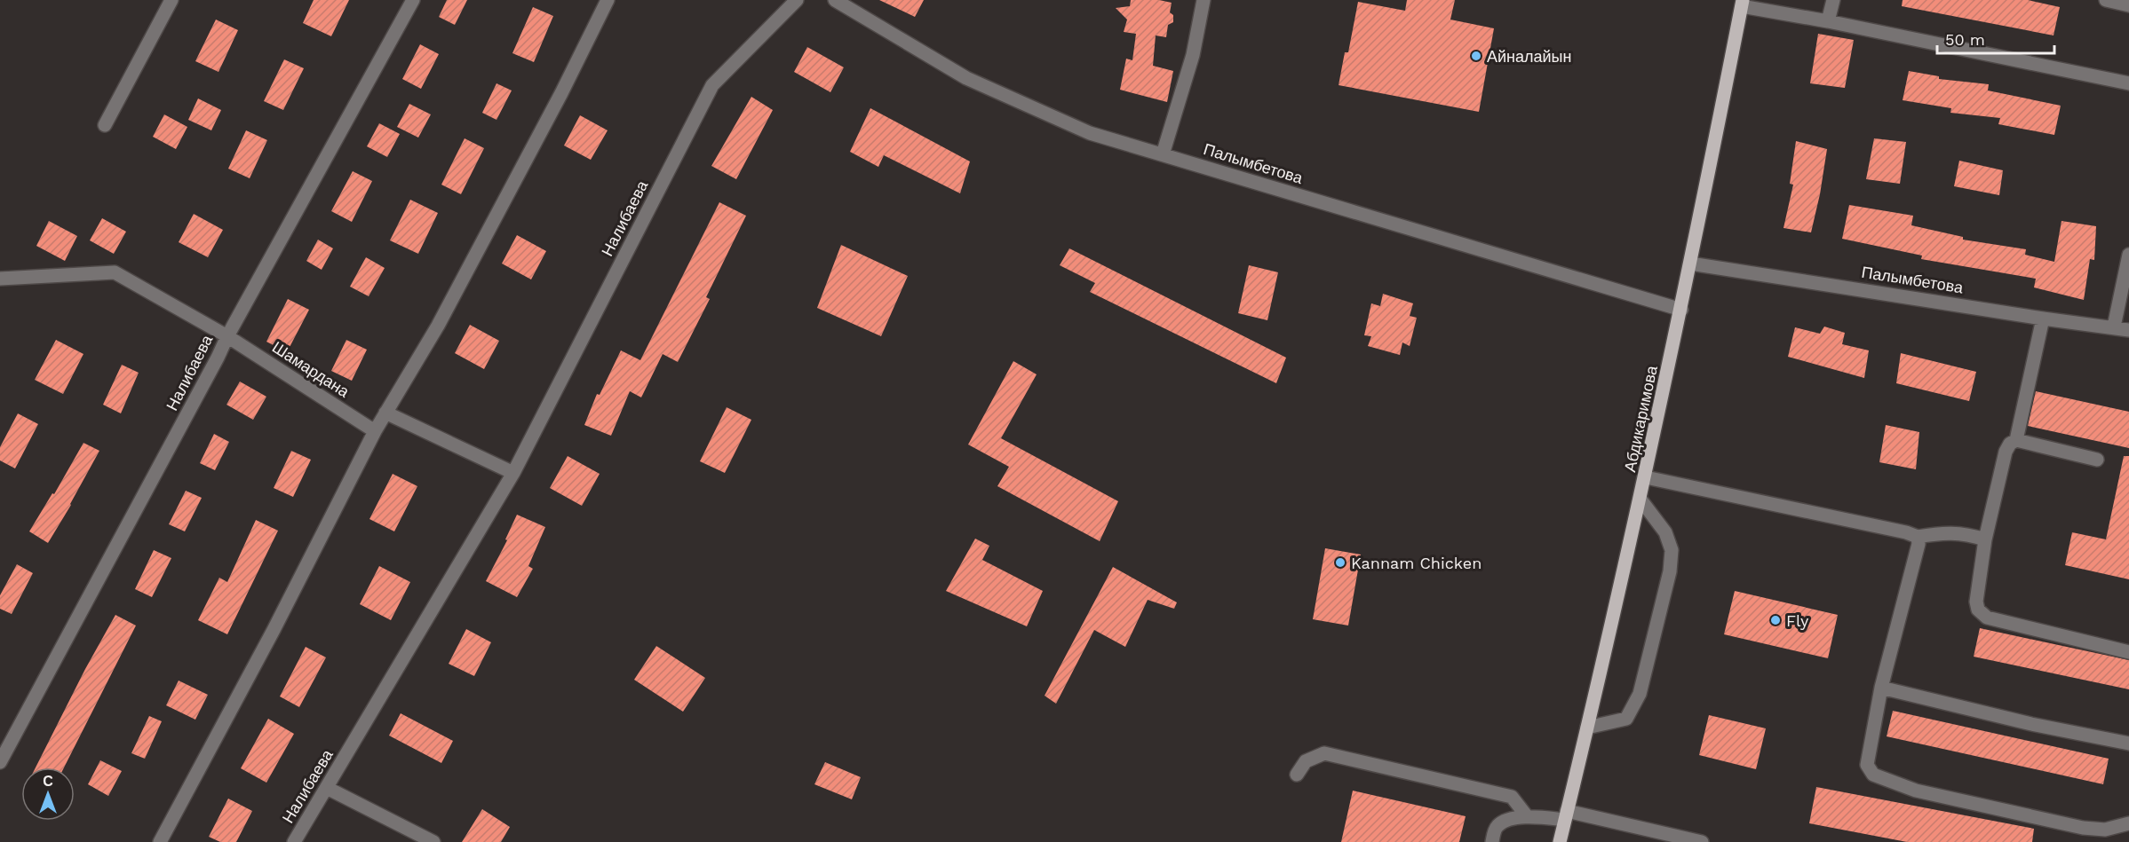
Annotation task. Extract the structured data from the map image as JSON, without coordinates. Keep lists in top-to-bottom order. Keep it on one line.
{"streets":{"main road":["Абдикаримова"],"street":["Палымбетова","Налибаева","Шамардана"]},"crossings":[["Палымбетова","Абдикаримова"],["Налибаева","Шамардана"]],"places":["Айналайын","Kannam Chicken","Fly"],"scale_bar":"50 m","north":"top"}
